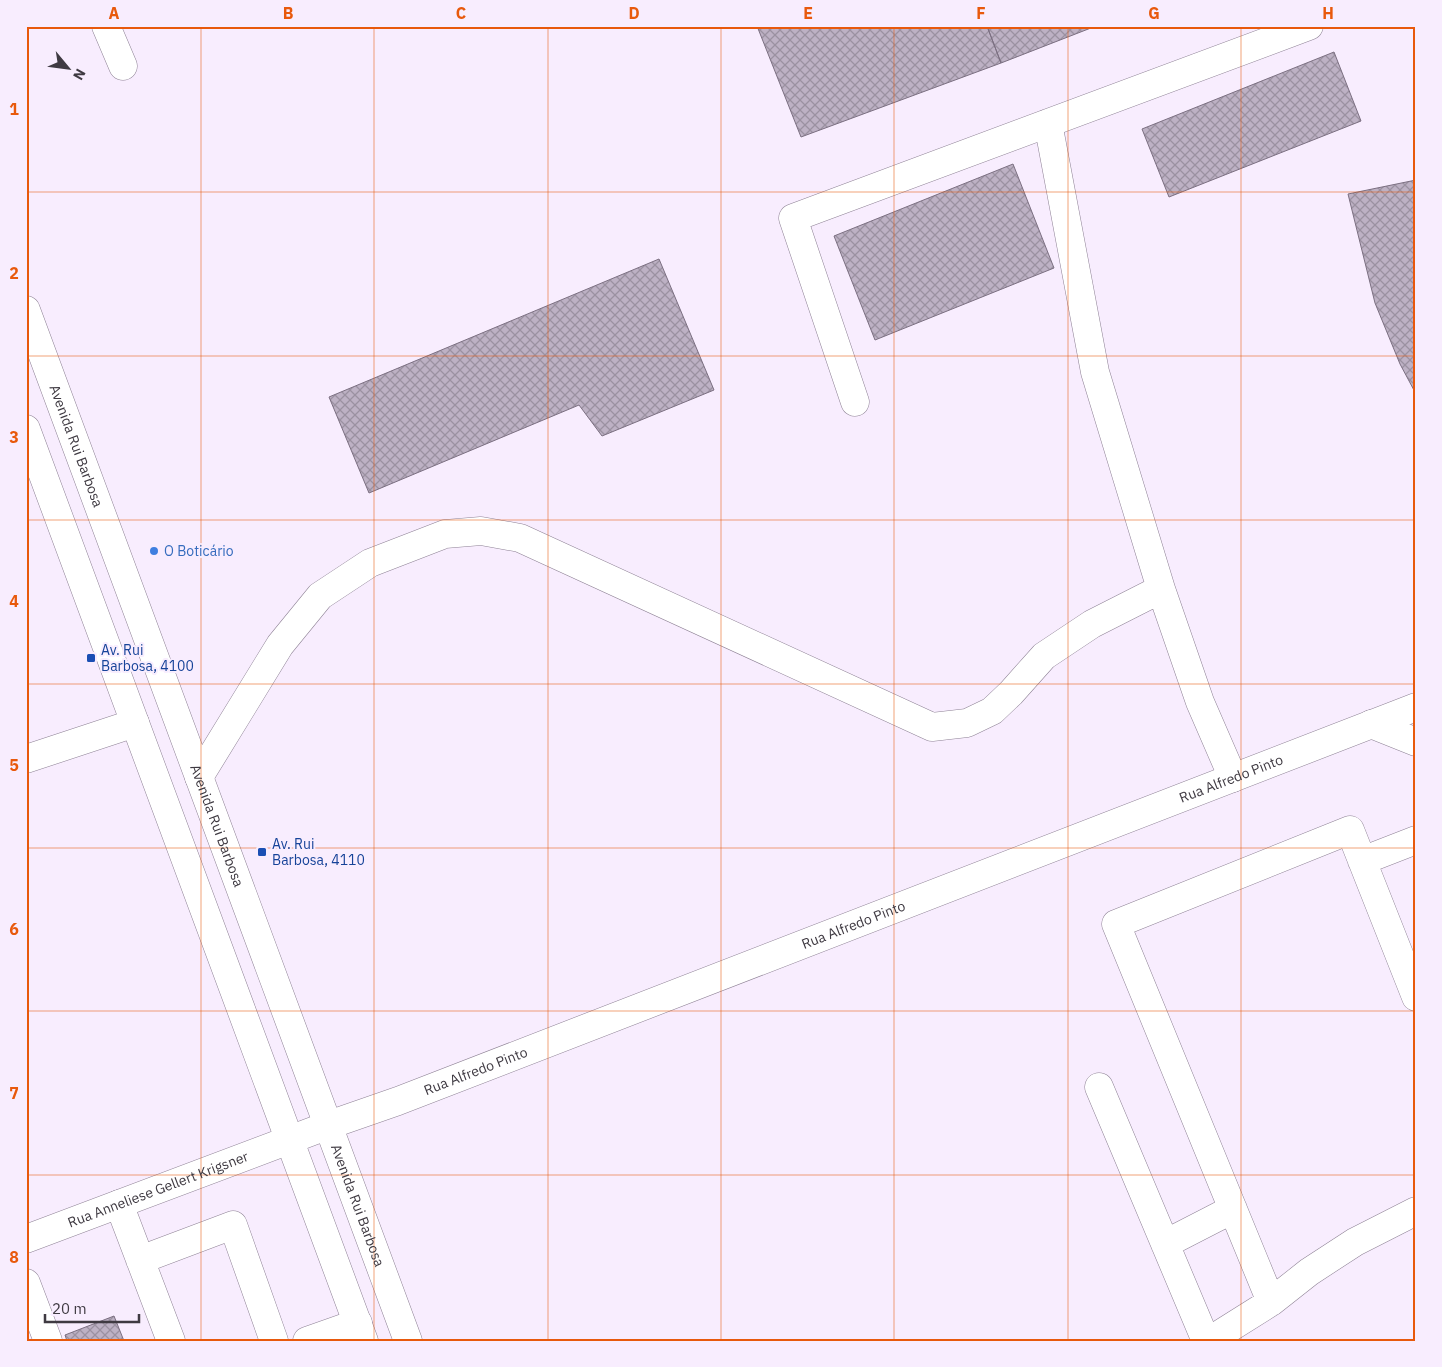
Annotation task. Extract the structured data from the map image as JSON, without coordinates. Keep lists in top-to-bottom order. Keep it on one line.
{"streets":{"main road":["Avenida Rui Barbosa","Rua Alfredo Pinto","Rua Anneliese Gellert Krigsner"]},"crossings":[["Avenida Rui Barbosa","Rua Alfredo Pinto"],["Rua Alfredo Pinto","Rua Anneliese Gellert Krigsner"]],"places":{"other":["O Boticário"],"transit":["Av. Rui Barbosa, 4100","Av. Rui Barbosa, 4110"]},"scale_bar":"20 m","north":"bottom right","grid":{"columns":["A","B","C","D","E","F","G","H"],"rows":["1","2","3","4","5","6","7","8"]}}
